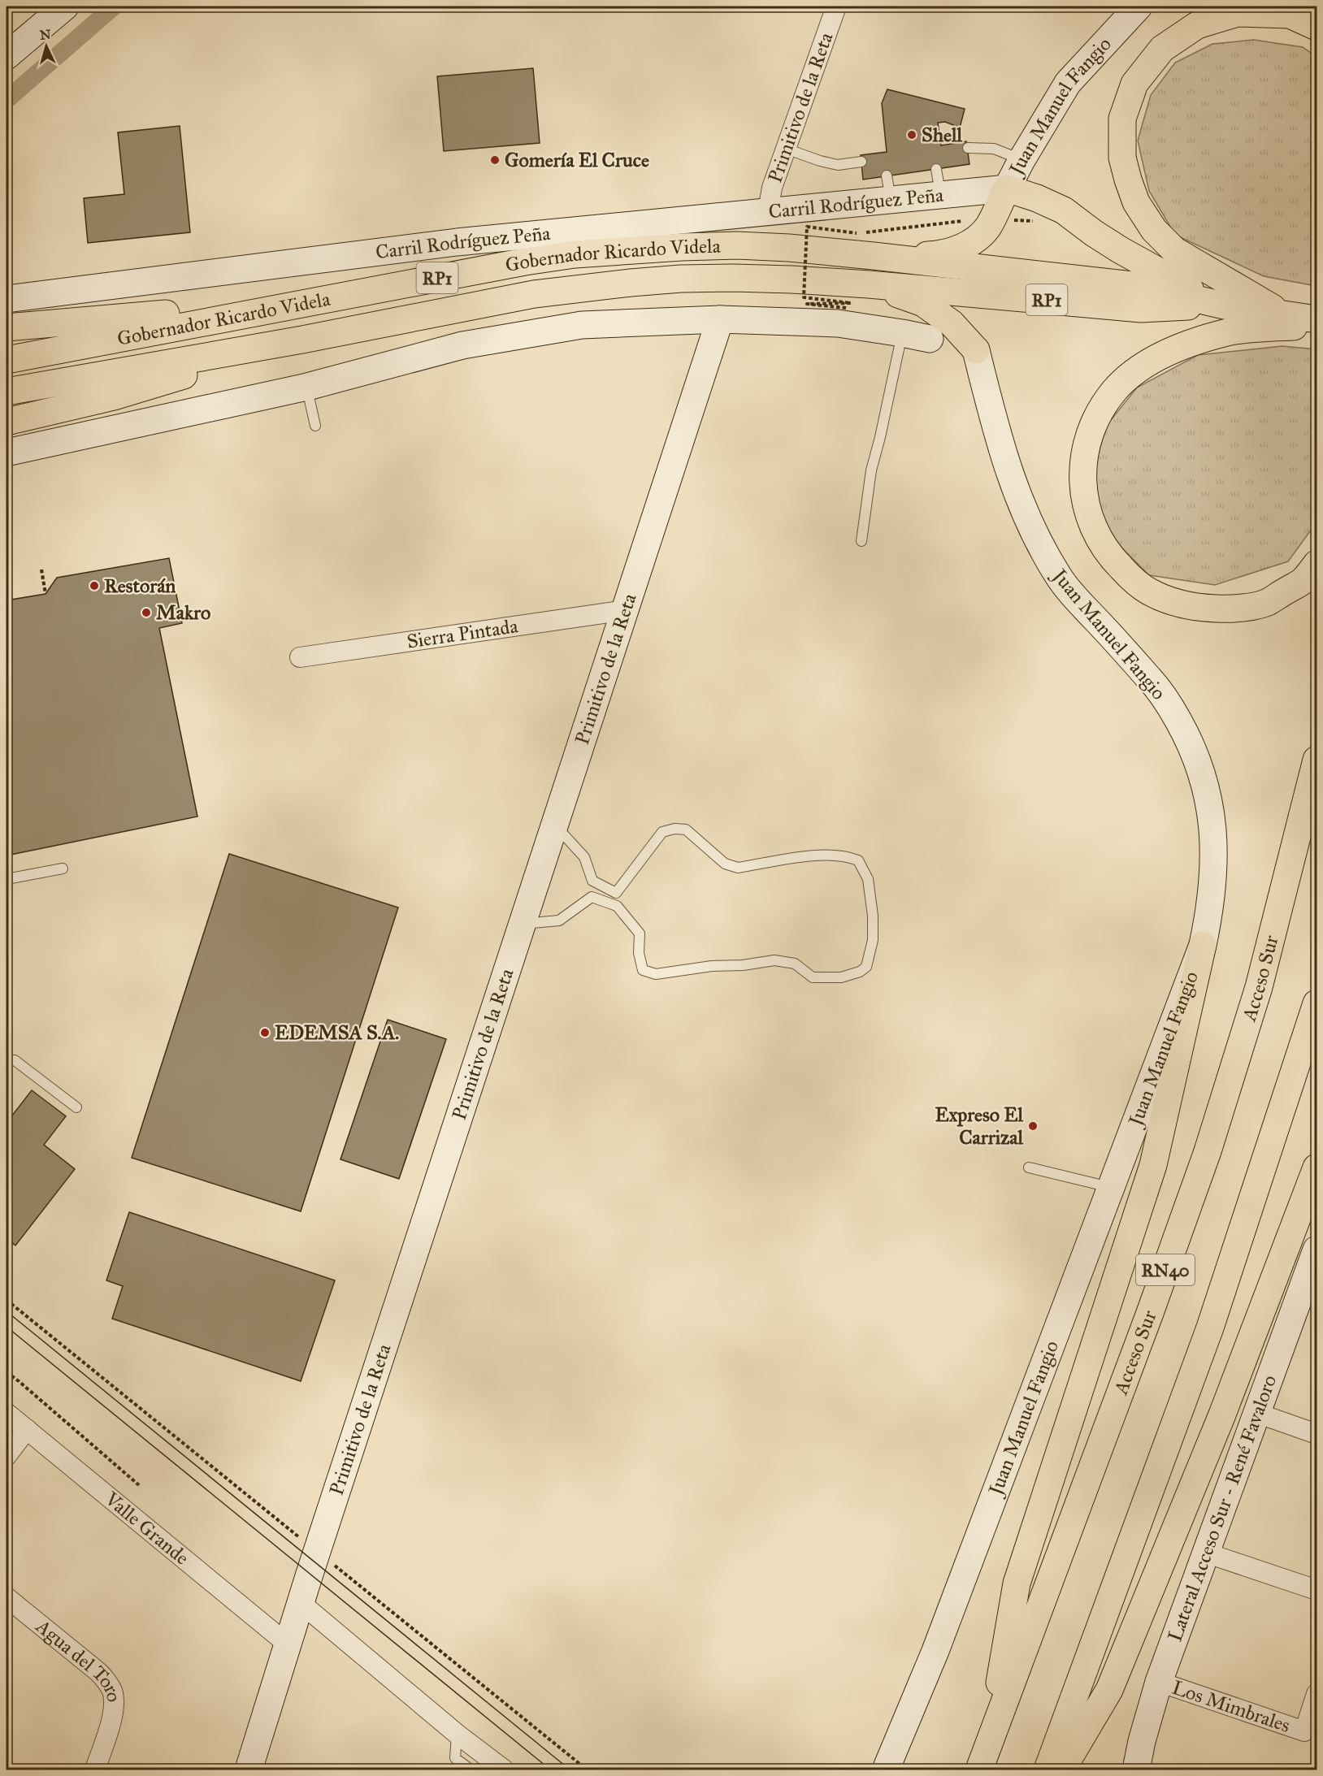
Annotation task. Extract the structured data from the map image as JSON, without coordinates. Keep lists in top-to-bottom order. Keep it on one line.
{"streets":{"highway":["Gobernador Ricardo Videla","RP1","Acceso Sur","RN40"],"street":["Juan Manuel Fangio","Primitivo de la Reta","Carril Rodríguez Peña","Sierra Pintada","Lateral Acceso Sur - René Favaloro","Valle Grande","Agua del Toro","Los Mimbrales"]},"crossings":[["Juan Manuel Fangio","Carril Rodríguez Peña"],["Primitivo de la Reta","Carril Rodríguez Peña"],["Primitivo de la Reta","Sierra Pintada"],["Primitivo de la Reta","Valle Grande"],["Lateral Acceso Sur - René Favaloro","Los Mimbrales"]],"places":["Shell","Gomería El Cruce","Restorán","Makro","EDEMSA S.A.","Expreso El Carrizal"],"north":"top"}
